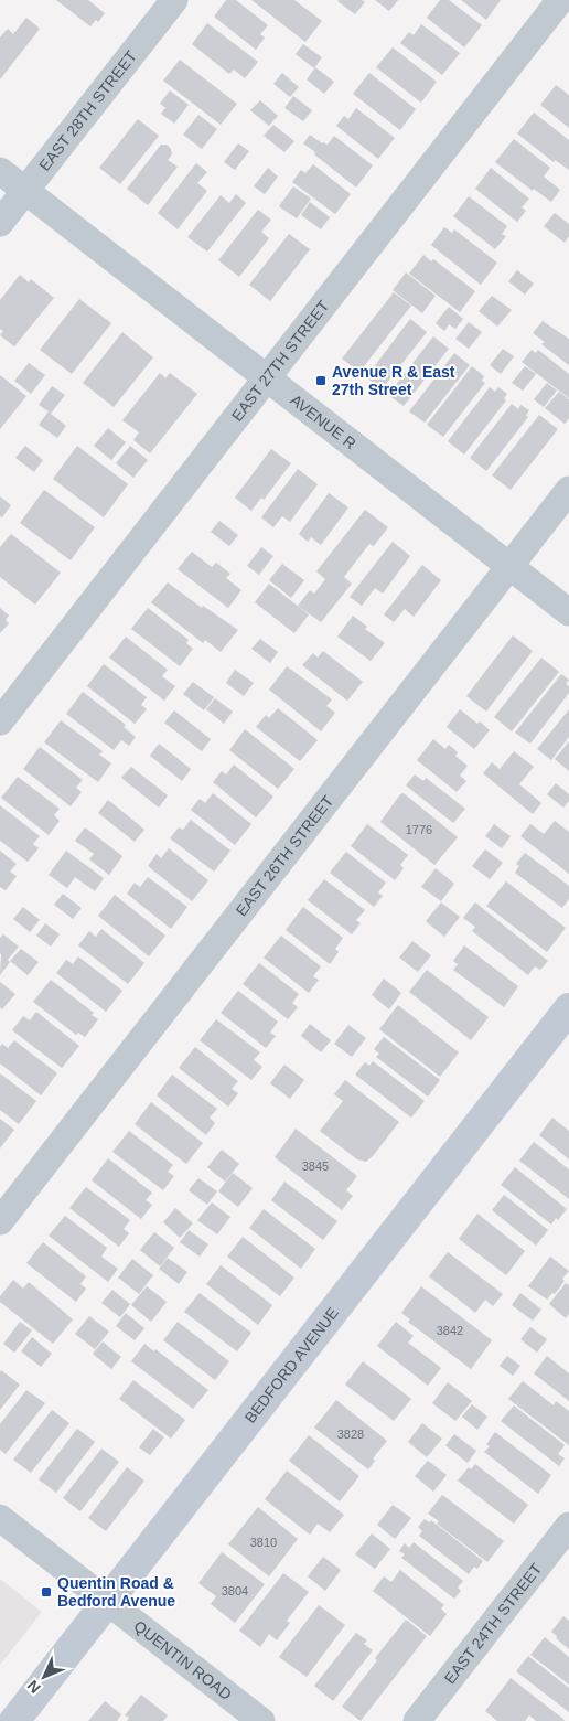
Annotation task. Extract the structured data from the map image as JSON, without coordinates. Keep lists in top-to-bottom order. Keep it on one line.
{"streets":{"main road":["BEDFORD AVENUE"],"street":["EAST 28TH STREET","EAST 27TH STREET","AVENUE R","EAST 26TH STREET","EAST 24TH STREET","QUENTIN ROAD"]},"crossings":[["EAST 28TH STREET","AVENUE R"],["EAST 27TH STREET","AVENUE R"],["AVENUE R","EAST 26TH STREET"],["BEDFORD AVENUE","QUENTIN ROAD"]],"places":{"transit":["Avenue R & East 27th Street","Quentin Road & Bedford Avenue"]},"house_numbers":["1776","3845","3842","3828","3810","3804"],"north":"bottom left"}
